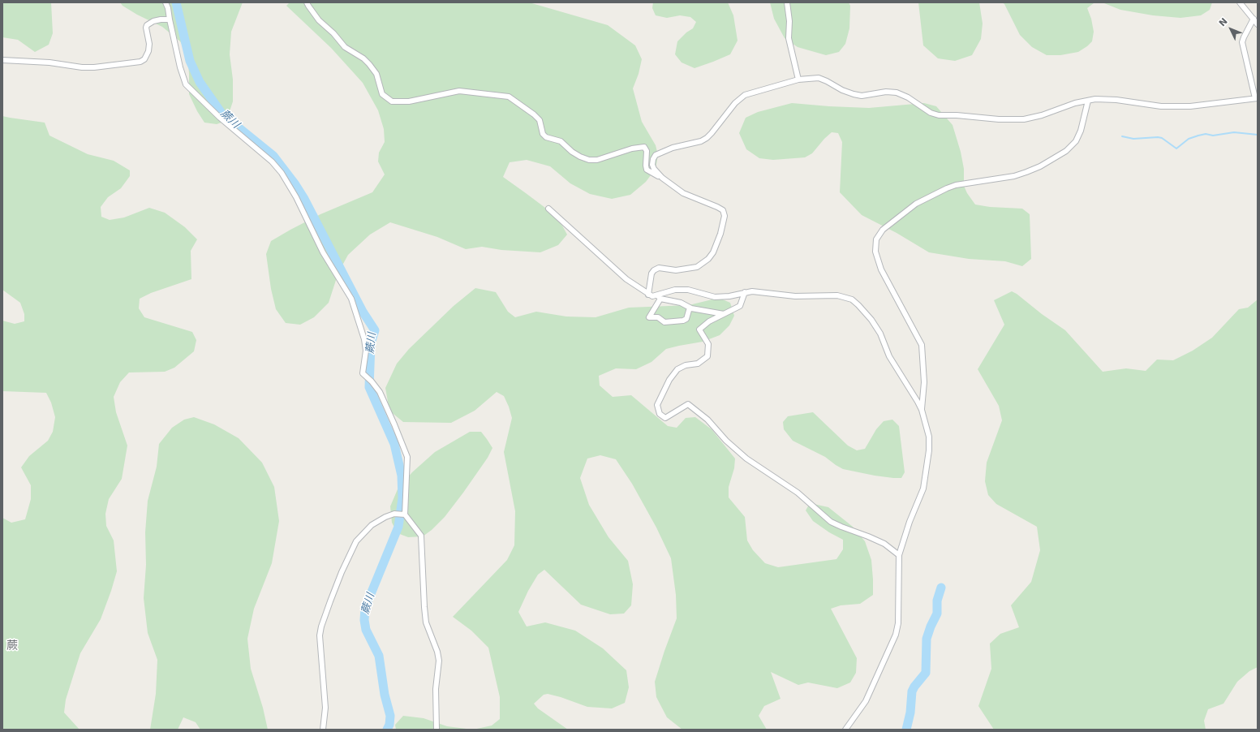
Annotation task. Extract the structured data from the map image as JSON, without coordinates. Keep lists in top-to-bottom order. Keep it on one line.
{"districts":["蕨"],"water":["蕨川"],"north":"top left"}
